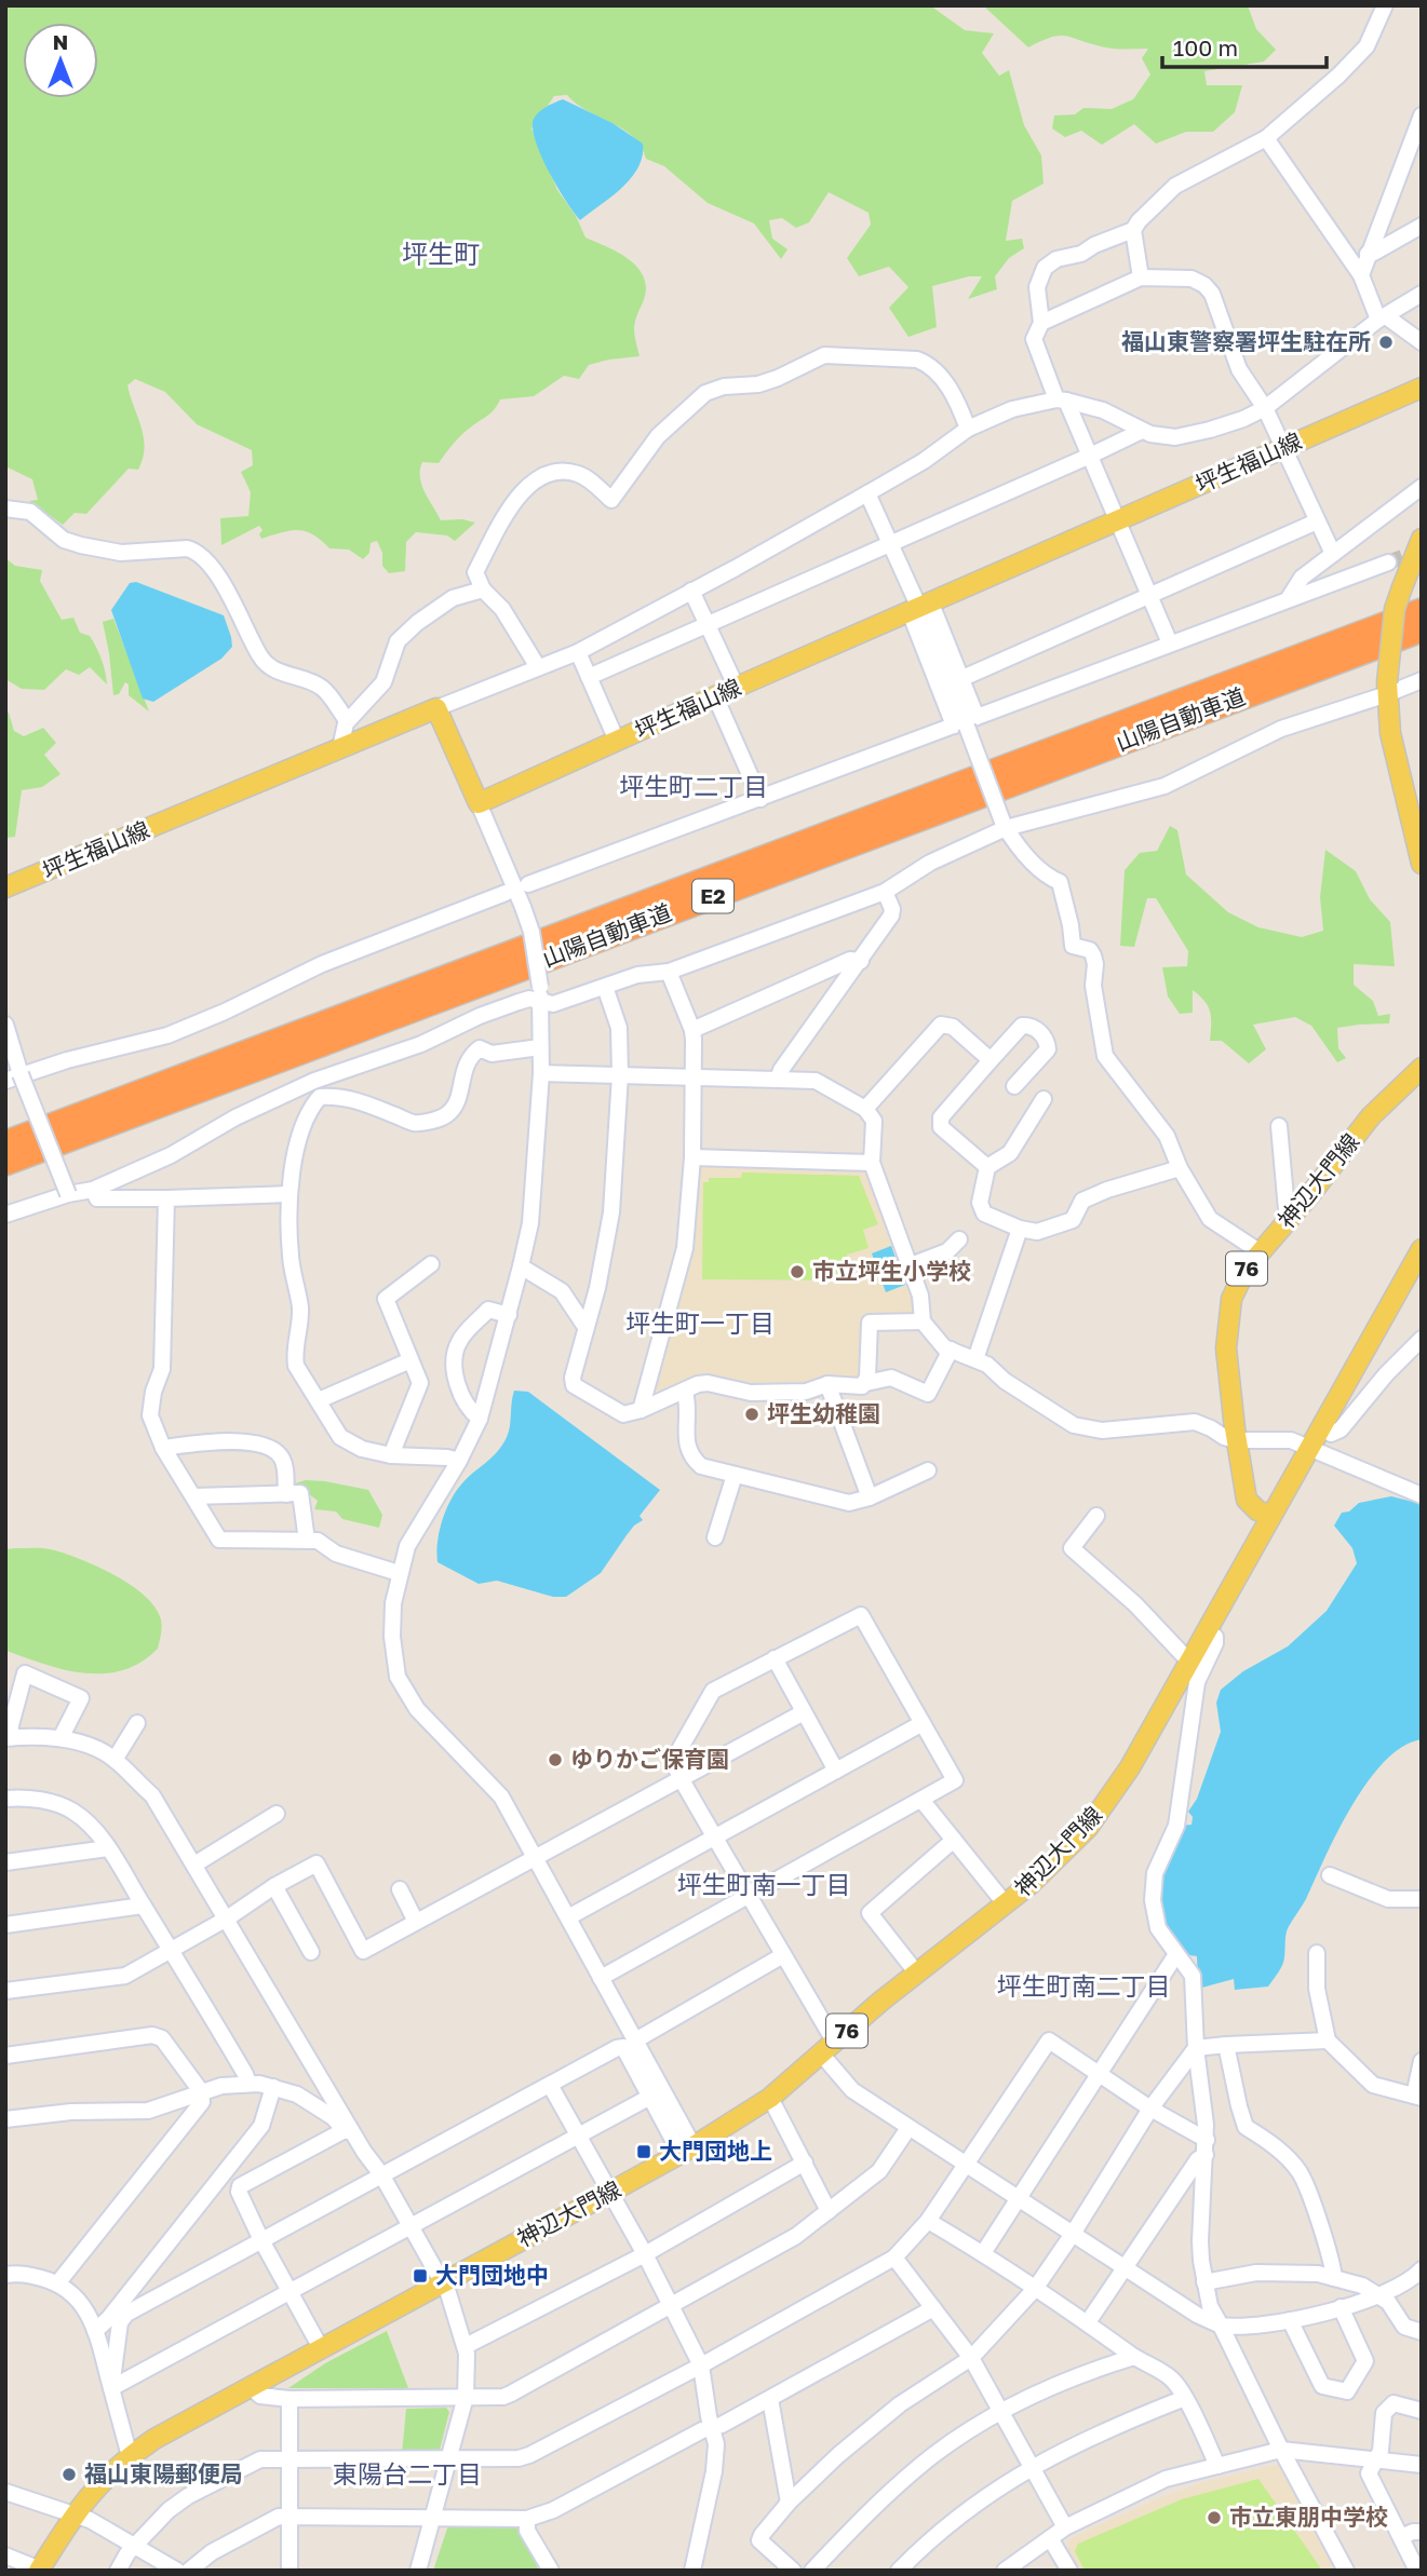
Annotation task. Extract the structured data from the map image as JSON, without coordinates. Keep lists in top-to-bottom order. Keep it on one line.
{"streets":{"highway":["山陽自動車道","E2"],"main road":["坪生福山線","神辺大門線","76"]},"districts":["坪生町","坪生町二丁目","坪生町一丁目","坪生町南一丁目","坪生町南二丁目","東陽台二丁目"],"places":{"other":["福山東警察署坪生駐在所","市立坪生小学校","坪生幼稚園","ゆりかご保育園","福山東陽郵便局","市立東朋中学校"],"transit":["大門団地上","大門団地中"]},"scale_bar":"100 m","north":"top"}
